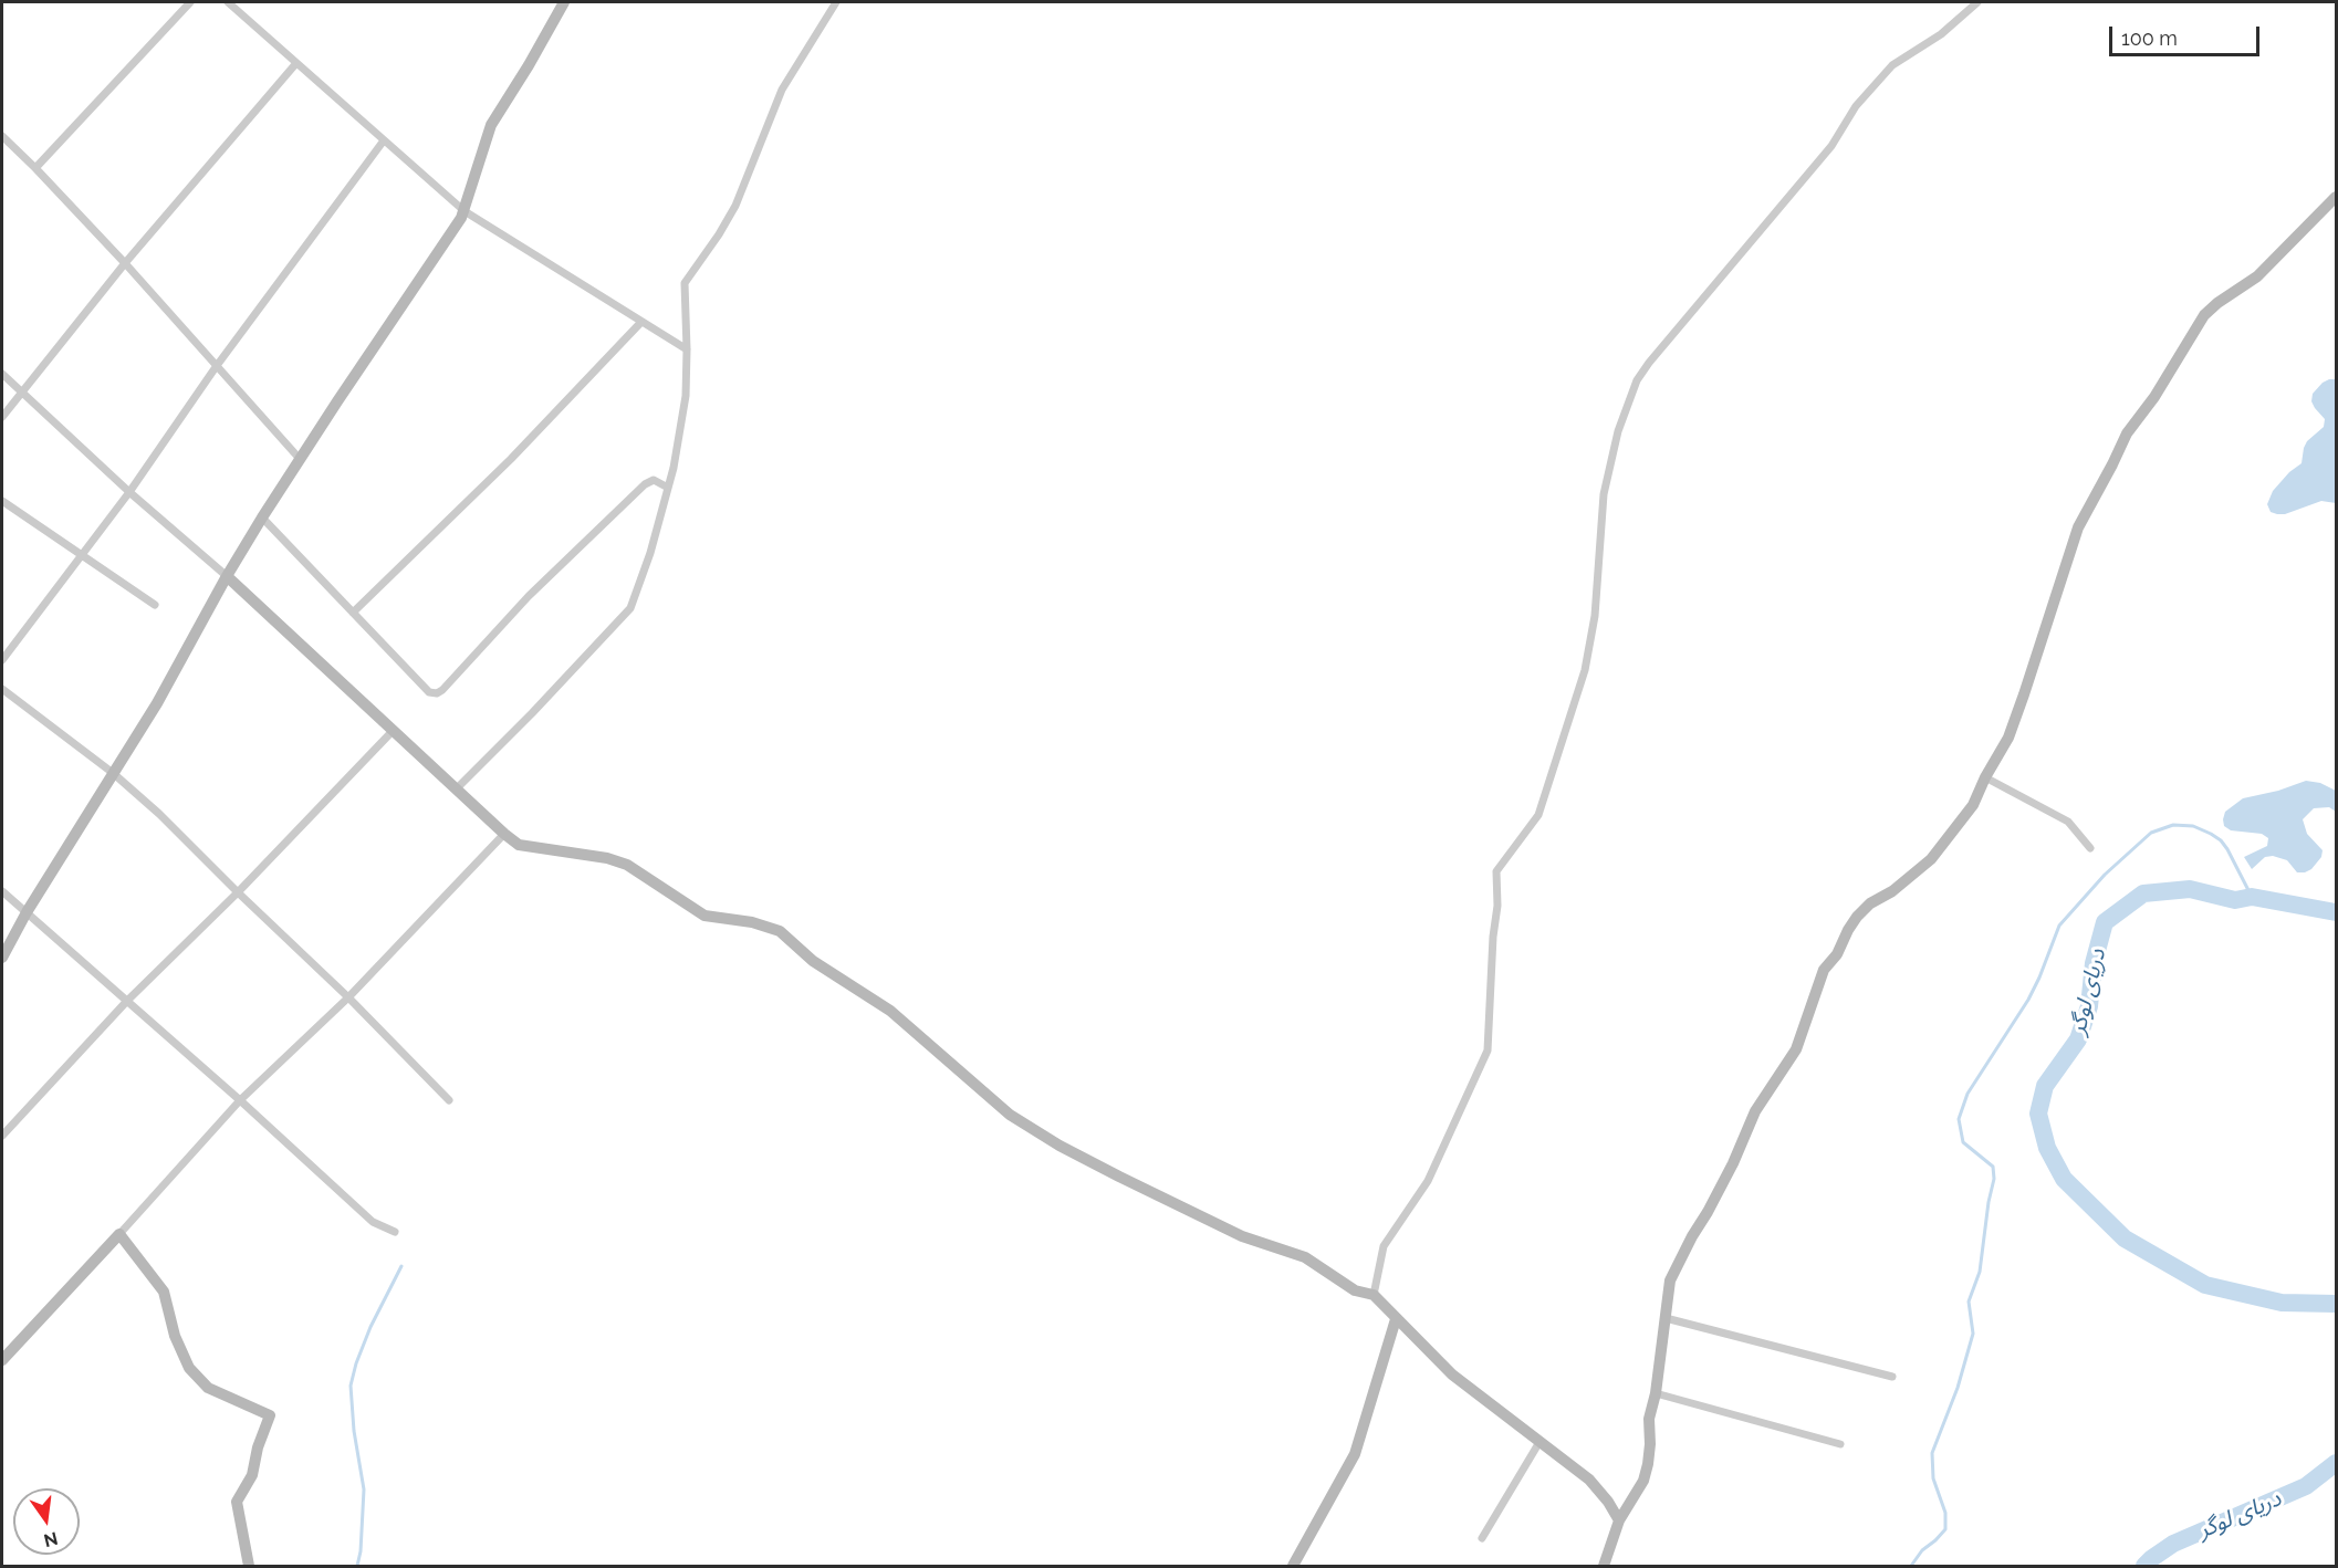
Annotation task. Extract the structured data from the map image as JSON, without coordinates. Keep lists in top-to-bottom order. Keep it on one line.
{"water":["دریای لوگر"],"scale_bar":"100 m","north":"bottom"}
